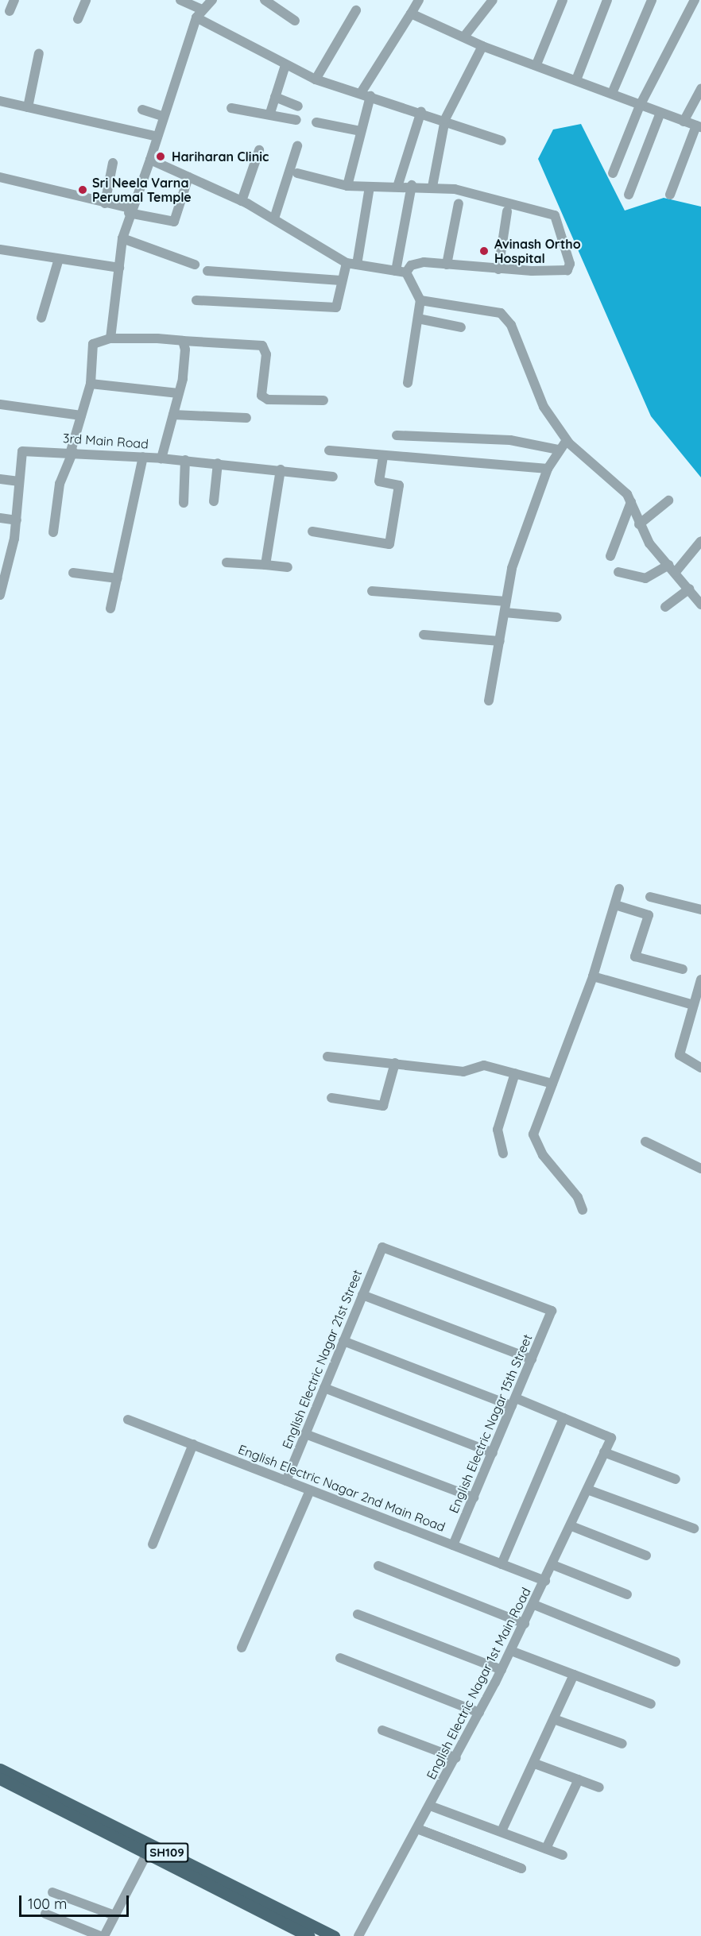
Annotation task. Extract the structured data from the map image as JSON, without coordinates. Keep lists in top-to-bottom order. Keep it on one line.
{"streets":{"main road":["SH109"],"street":["3rd Main Road","English Electric Nagar 21st Street","English Electric Nagar 15th Street","English Electric Nagar 2nd Main Road","English Electric Nagar 1st Main Road"]},"crossings":[["English Electric Nagar 21st Street","English Electric Nagar 15th Street"],["English Electric Nagar 21st Street","English Electric Nagar 2nd Main Road"],["English Electric Nagar 15th Street","English Electric Nagar 2nd Main Road"],["English Electric Nagar 2nd Main Road","English Electric Nagar 1st Main Road"]],"places":["Hariharan Clinic","Sri Neela Varna Perumal Temple","Avinash Ortho Hospital"],"scale_bar":"100 m"}
